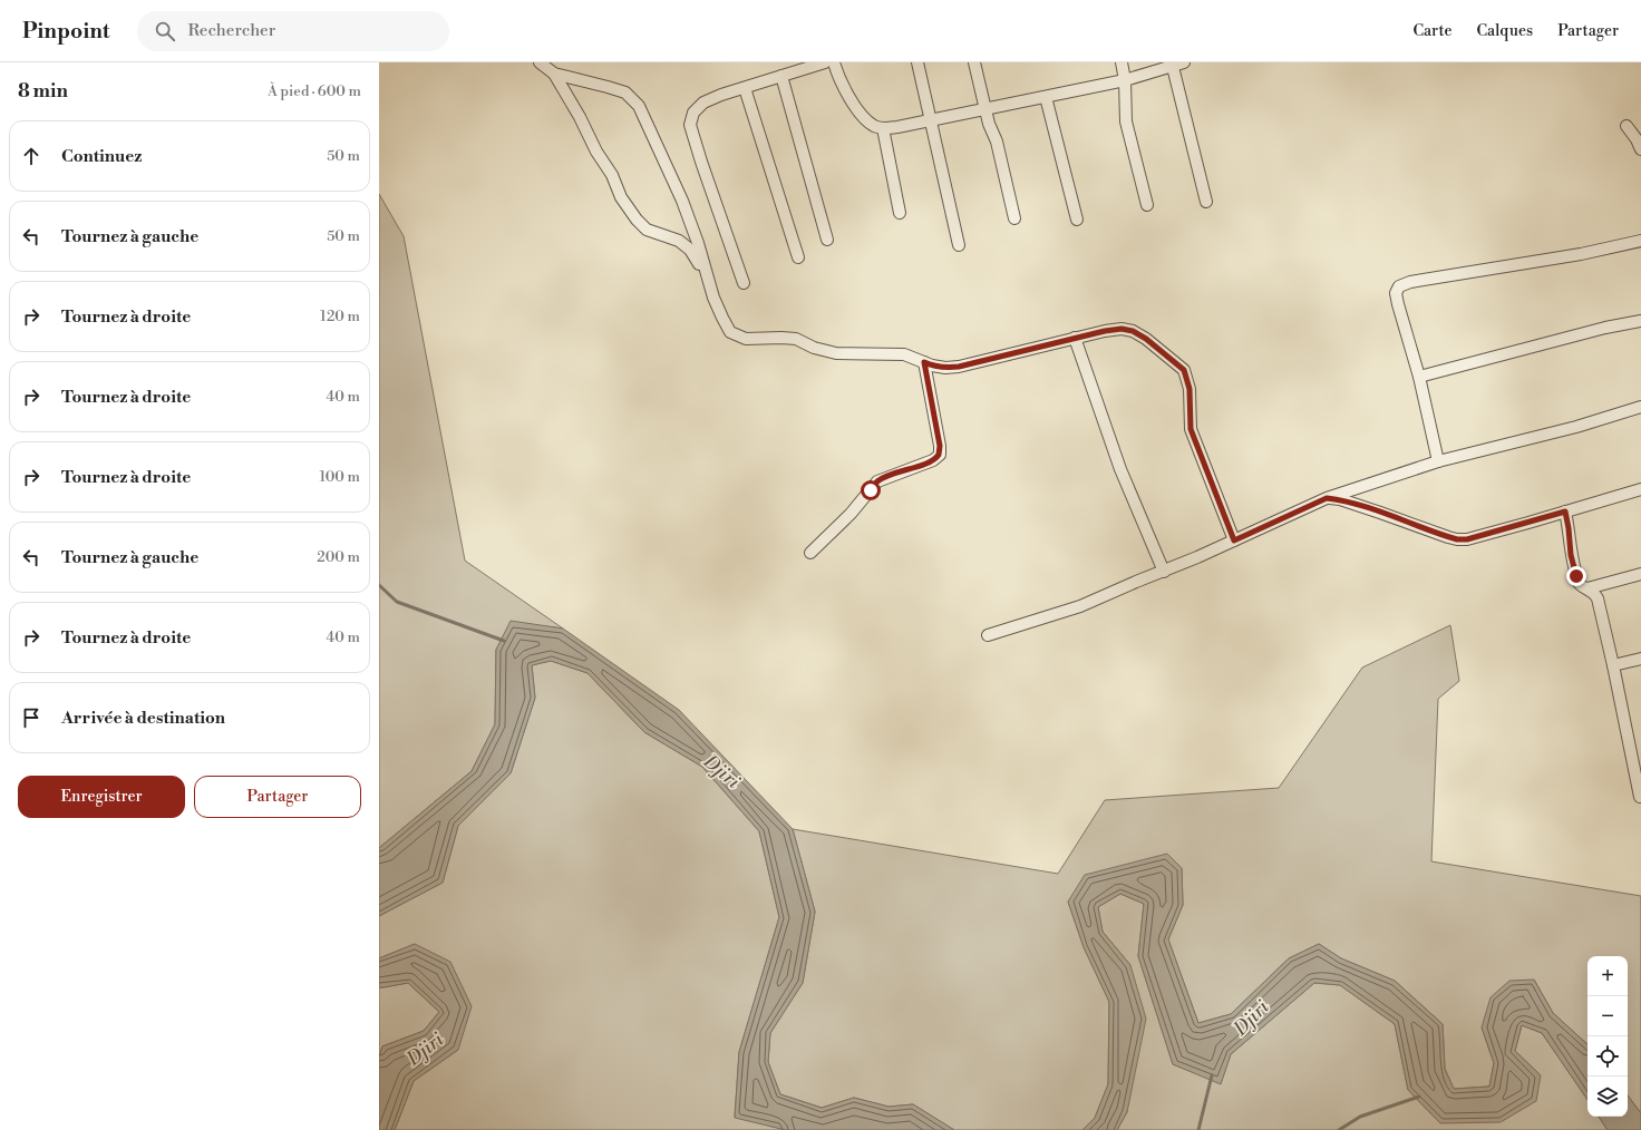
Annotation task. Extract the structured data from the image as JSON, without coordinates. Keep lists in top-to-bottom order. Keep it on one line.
{"water":["Djiri"],"page":{"header":"Pinpoint","search":"Rechercher","nav":["Carte","Calques","Partager"],"heading":["8 min","À pied · 600 m"],"list":[["Continuez","50 m"],["Tournez à gauche","50 m"],["Tournez à droite","120 m"],["Tournez à droite","40 m"],["Tournez à droite","100 m"],["Tournez à gauche","200 m"],["Tournez à droite","40 m"],"Arrivée à destination"],"buttons":["Enregistrer","Partager"],"map_buttons":["+","−"]}}
